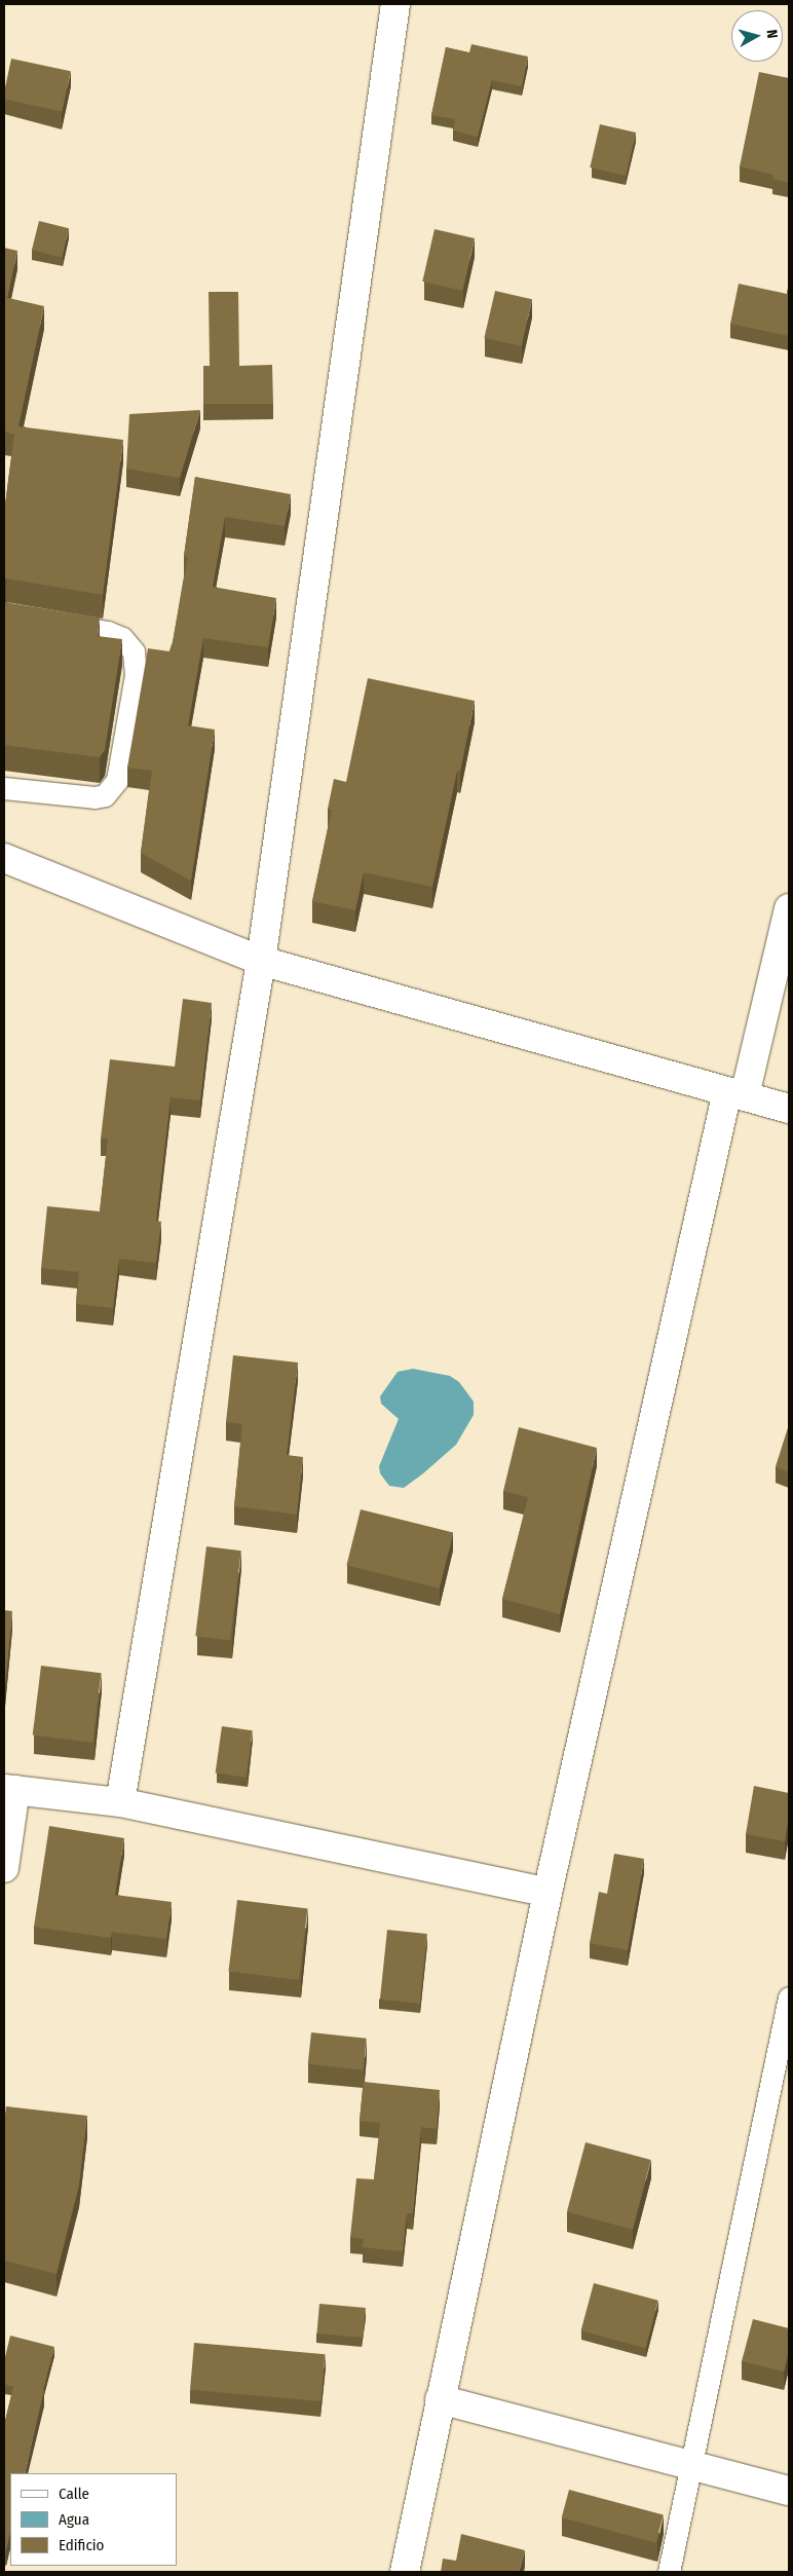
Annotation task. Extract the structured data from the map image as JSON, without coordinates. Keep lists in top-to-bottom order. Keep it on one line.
{"legend":["Calle","Agua","Edificio"],"north":"right"}
